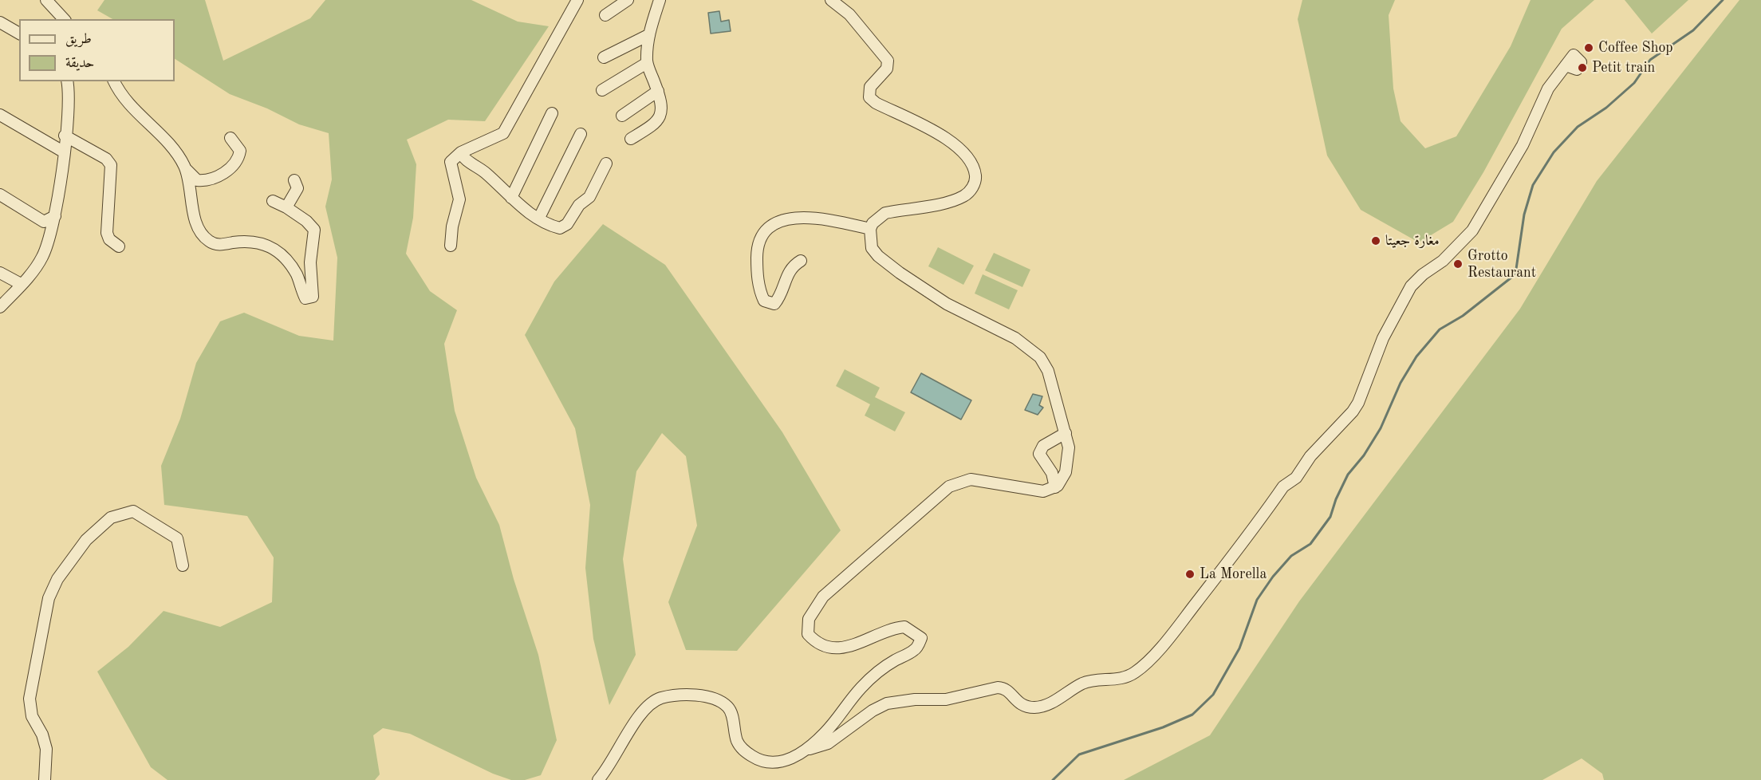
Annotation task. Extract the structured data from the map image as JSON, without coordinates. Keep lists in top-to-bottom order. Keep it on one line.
{"places":["Coffee Shop","Petit train","مغارة جعيتا","Grotto Restaurant","La Morella"],"legend":["طريق","حديقة"]}
